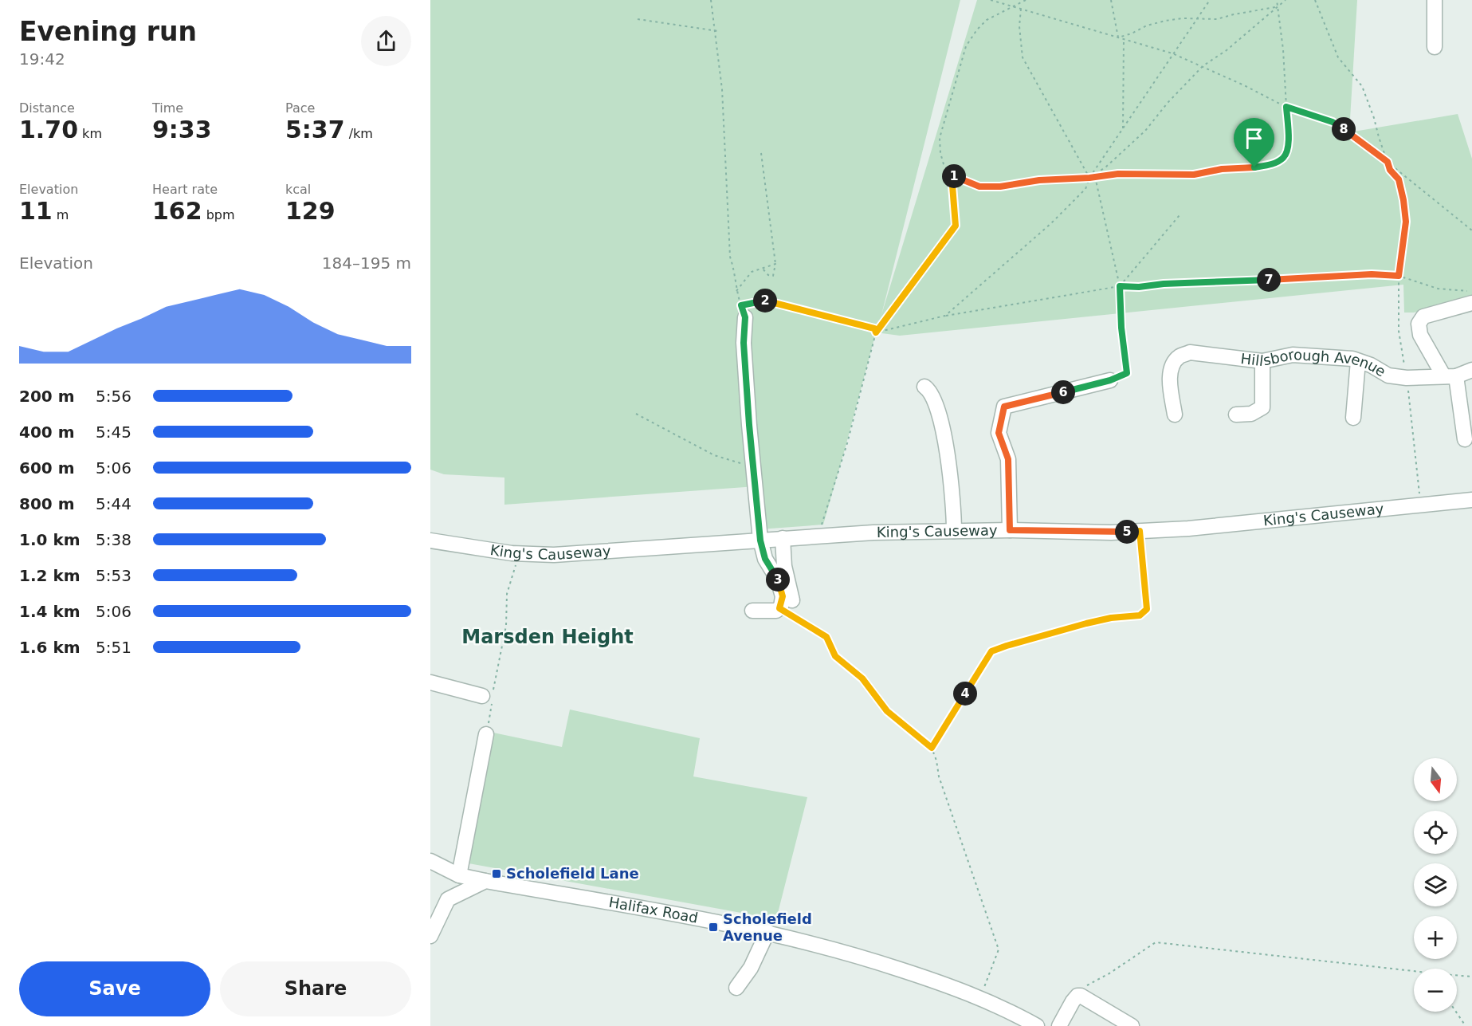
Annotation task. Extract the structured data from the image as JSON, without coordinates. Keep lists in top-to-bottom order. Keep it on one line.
{"streets":{"street":["Hillsborough Avenue","King's Causeway","Halifax Road"]},"districts":["Marsden Height"],"places":{"transit":["Scholefield Lane","Scholefield Avenue"]},"north":"bottom","page":{"heading":["Evening run","19:42"],"stats":[["Distance","1.70 km"],["Time","9:33"],["Pace","5:37 /km"],["Elevation","11 m"],["Heart rate","162 bpm"],["kcal","129"]],"pins":["8","1","7","2","6","5","3","4"],"chart":["Elevation","184–195 m"],"list":[{"name":"200 m","note":"5:56"},{"name":"400 m","note":"5:45"},{"name":"600 m","note":"5:06"},{"name":"800 m","note":"5:44"},{"name":"1.0 km","note":"5:38"},{"name":"1.2 km","note":"5:53"},{"name":"1.4 km","note":"5:06"},{"name":"1.6 km","note":"5:51"}],"map_buttons":["+","−"],"buttons":["Save","Share"]}}
